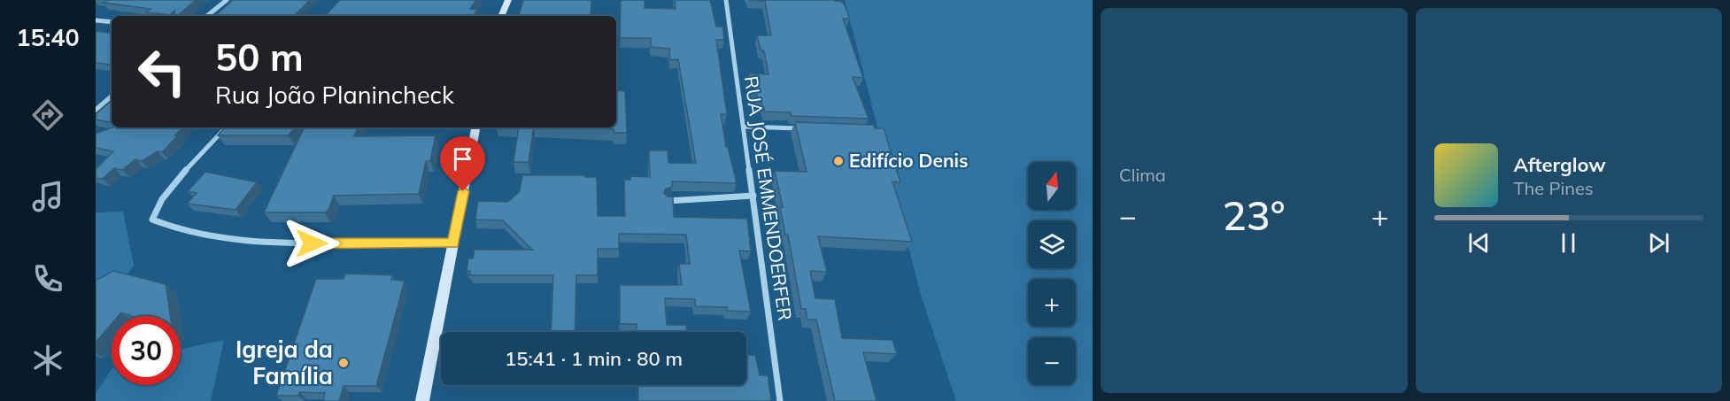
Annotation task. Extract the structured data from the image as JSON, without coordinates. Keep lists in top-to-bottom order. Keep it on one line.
{"streets":{"street":["RUA JOSÉ EMMENDOERFER"]},"places":["Edifício Denis","Igreja da Família"],"north":"top","page":{"tabs":"15:40","tile":"Clima","turn":["50 m","Rua João Planincheck"],"song":["Afterglow","The Pines"],"map_buttons":["+","−"],"heat":["−","23°","+"],"limit":"30","trip":"15:41 · 1 min · 80 m"}}
